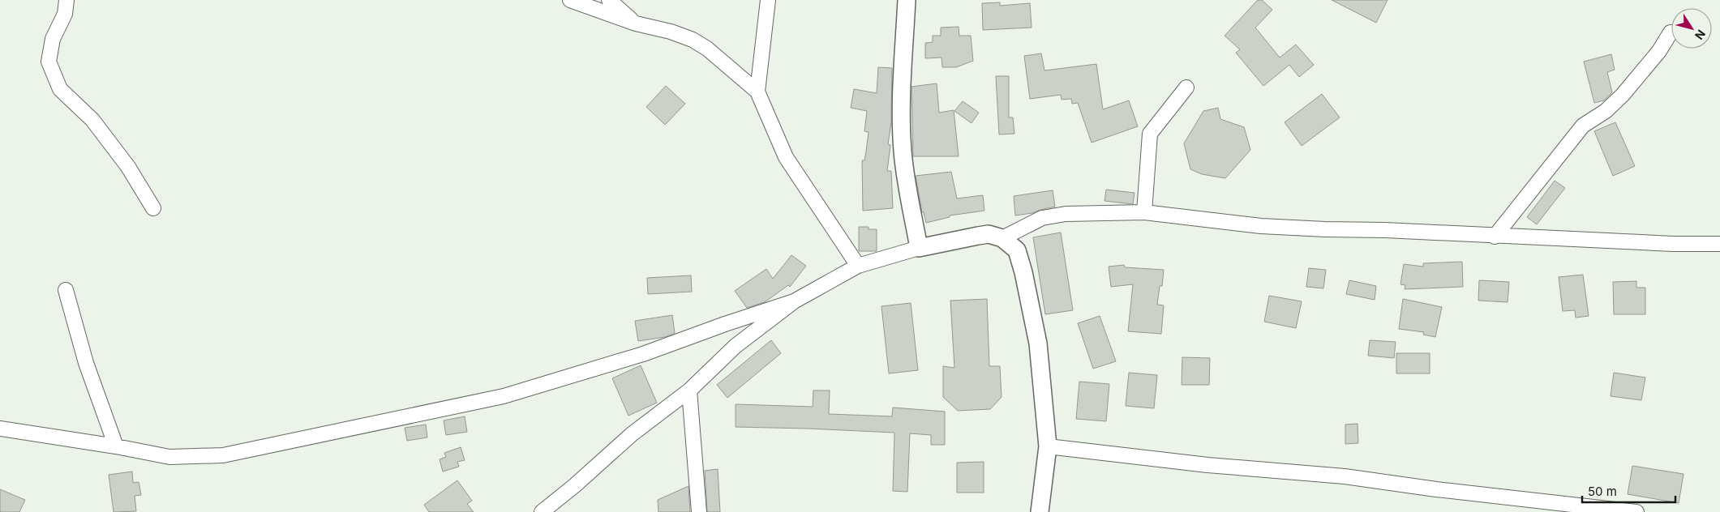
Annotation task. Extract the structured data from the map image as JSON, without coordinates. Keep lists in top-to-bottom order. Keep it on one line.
{"scale_bar":"50 m","north":"bottom right"}
